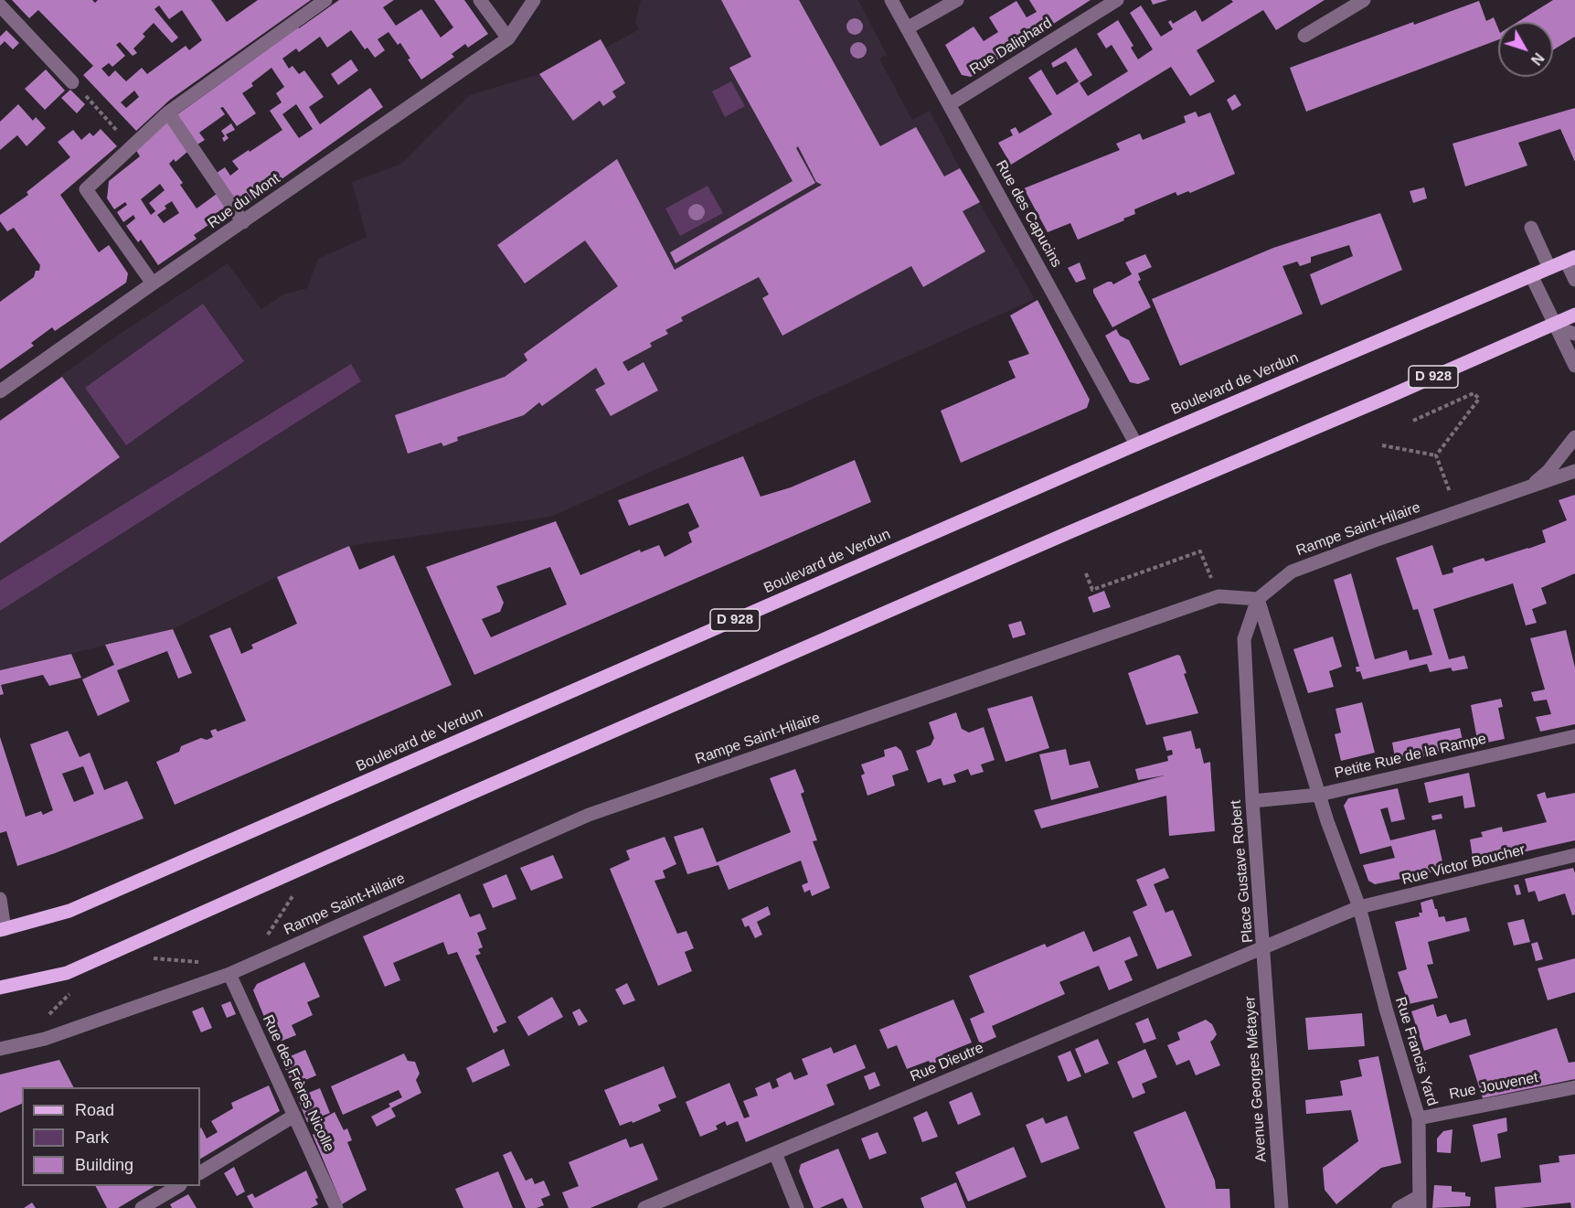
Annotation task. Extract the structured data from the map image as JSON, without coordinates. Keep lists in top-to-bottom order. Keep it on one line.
{"streets":{"main road":["D 928","Boulevard de Verdun"],"street":["Rue Daliphard","Rue du Mont","Rue des Capucins","Rampe Saint-Hilaire","Petite Rue de la Rampe","Rue Victor Boucher","Place Gustave Robert","Rue Francis Yard","Rue Dieutre","Avenue Georges Métayer","Rue des Frères Nicolle","Rue Jouvenet"]},"crossings":[["Rue Daliphard","Rue des Capucins"],["Rue des Capucins","Boulevard de Verdun"],["Rampe Saint-Hilaire","Place Gustave Robert"],["Rampe Saint-Hilaire","Rue des Frères Nicolle"],["Petite Rue de la Rampe","Place Gustave Robert"],["Rue Victor Boucher","Place Gustave Robert"],["Rue Victor Boucher","Rue Francis Yard"],["Place Gustave Robert","Rue Francis Yard"],["Place Gustave Robert","Rue Dieutre"],["Place Gustave Robert","Avenue Georges Métayer"],["Rue Francis Yard","Rue Jouvenet"],["Rue Dieutre","Avenue Georges Métayer"]],"legend":["Road","Park","Building"],"north":"bottom right"}
